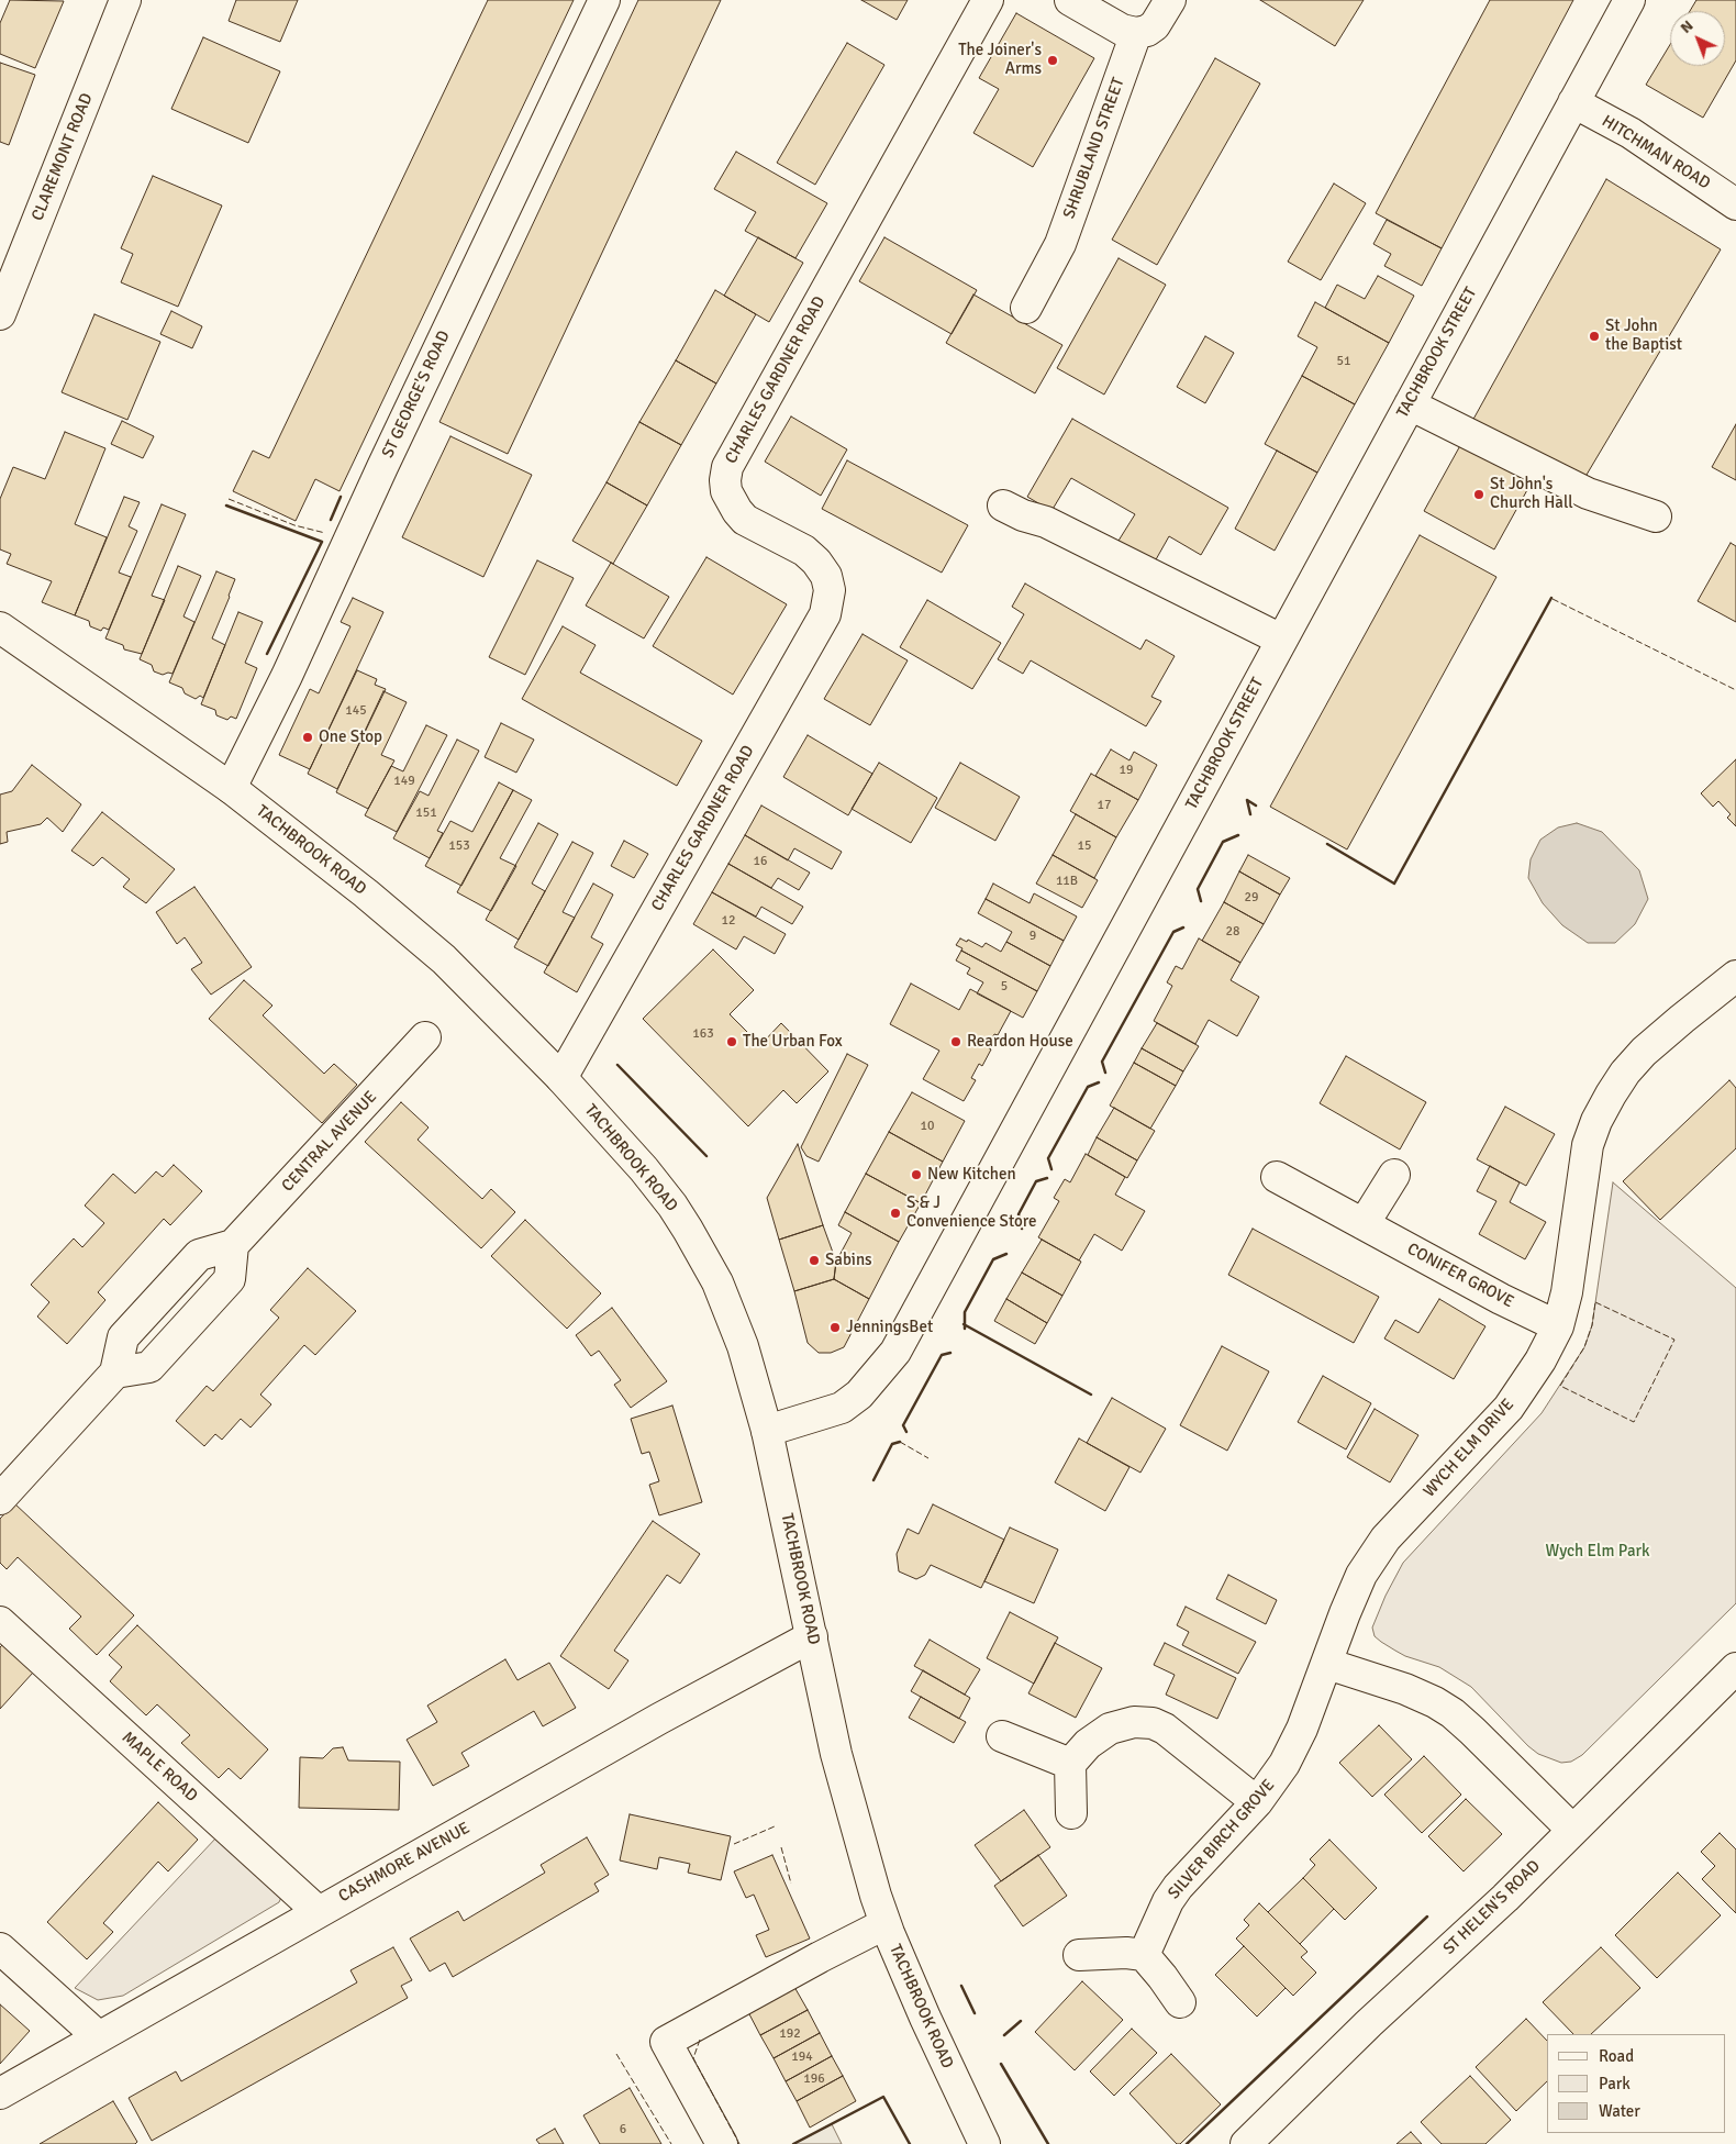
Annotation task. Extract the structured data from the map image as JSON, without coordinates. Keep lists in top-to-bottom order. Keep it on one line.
{"streets":{"street":["SHRUBLAND STREET","HITCHMAN ROAD","CLAREMONT ROAD","TACHBROOK STREET","CHARLES GARDNER ROAD","ST GEORGE'S ROAD","TACHBROOK ROAD","CENTRAL AVENUE","CONIFER GROVE","WYCH ELM DRIVE","MAPLE ROAD","SILVER BIRCH GROVE","CASHMORE AVENUE","ST HELEN'S ROAD"]},"crossings":[["HITCHMAN ROAD","TACHBROOK STREET"],["TACHBROOK STREET","TACHBROOK ROAD"],["CHARLES GARDNER ROAD","TACHBROOK ROAD"],["ST GEORGE'S ROAD","TACHBROOK ROAD"],["TACHBROOK ROAD","CASHMORE AVENUE"],["CONIFER GROVE","WYCH ELM DRIVE"],["WYCH ELM DRIVE","SILVER BIRCH GROVE"],["MAPLE ROAD","CASHMORE AVENUE"]],"parks":["Wych Elm Park"],"places":["The Joiner's Arms","St John the Baptist","St John's Church Hall","One Stop","The Urban Fox","Reardon House","New Kitchen","S & J Convenience Store","Sabins","JenningsBet"],"house_numbers":["51","145","19","149","17","151","153","15","16","11B","29","12","28","9","5","163","10","192","194","196","6"],"legend":["Road","Park","Water"],"north":"top left"}
